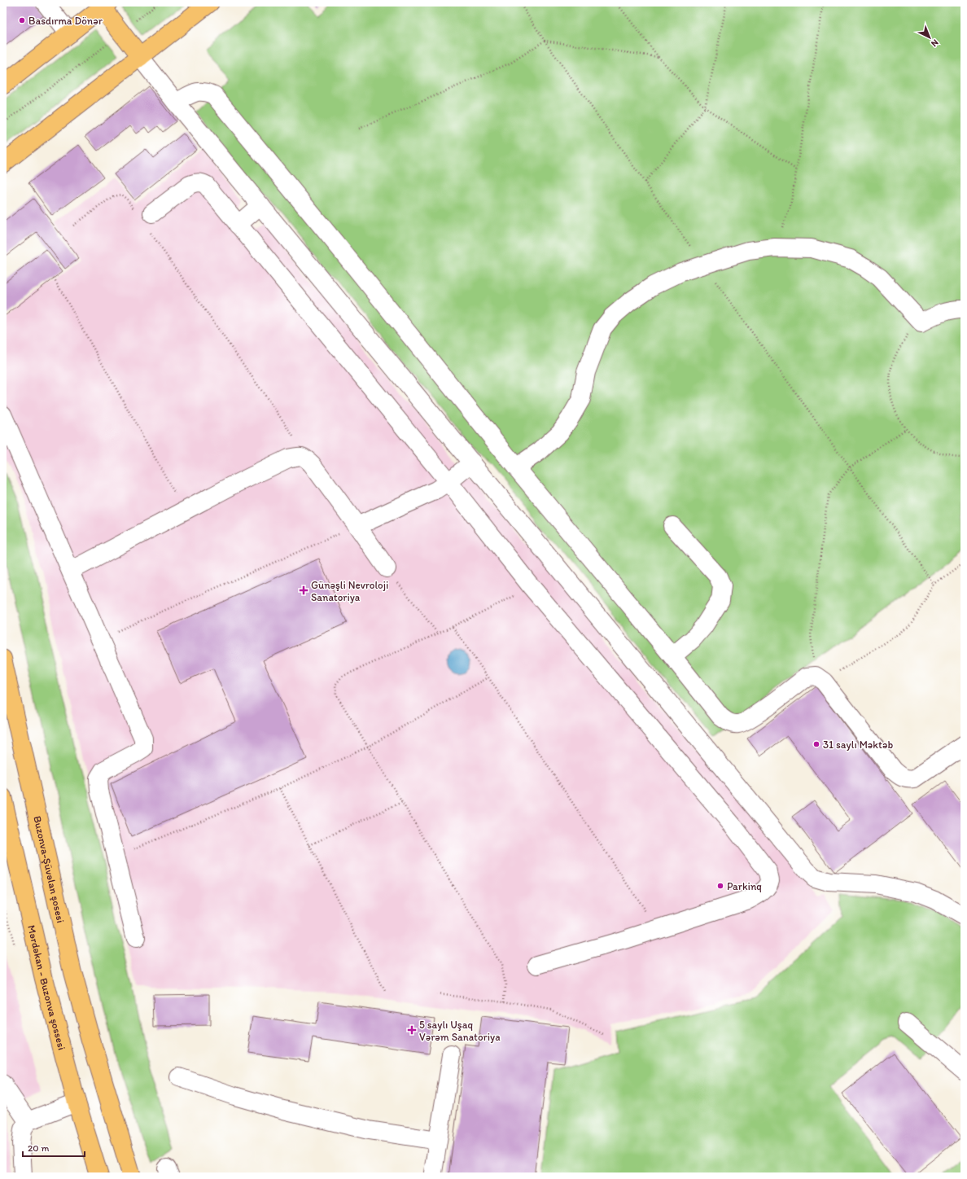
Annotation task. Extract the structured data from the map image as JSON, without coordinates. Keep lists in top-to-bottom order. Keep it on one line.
{"streets":{"main road":["Buzonva-Şüvəlan şosesi","Mərdəkan - Buzonva şossesi"]},"places":{"other":["Basdırma Dönər","31 saylı Məktəb","Parkinq"],"health":["Günəşli Nevroloji Sanatoriya","5 saylı Uşaq Vərəm Sanatoriya"]},"scale_bar":"20 m","north":"bottom right"}
